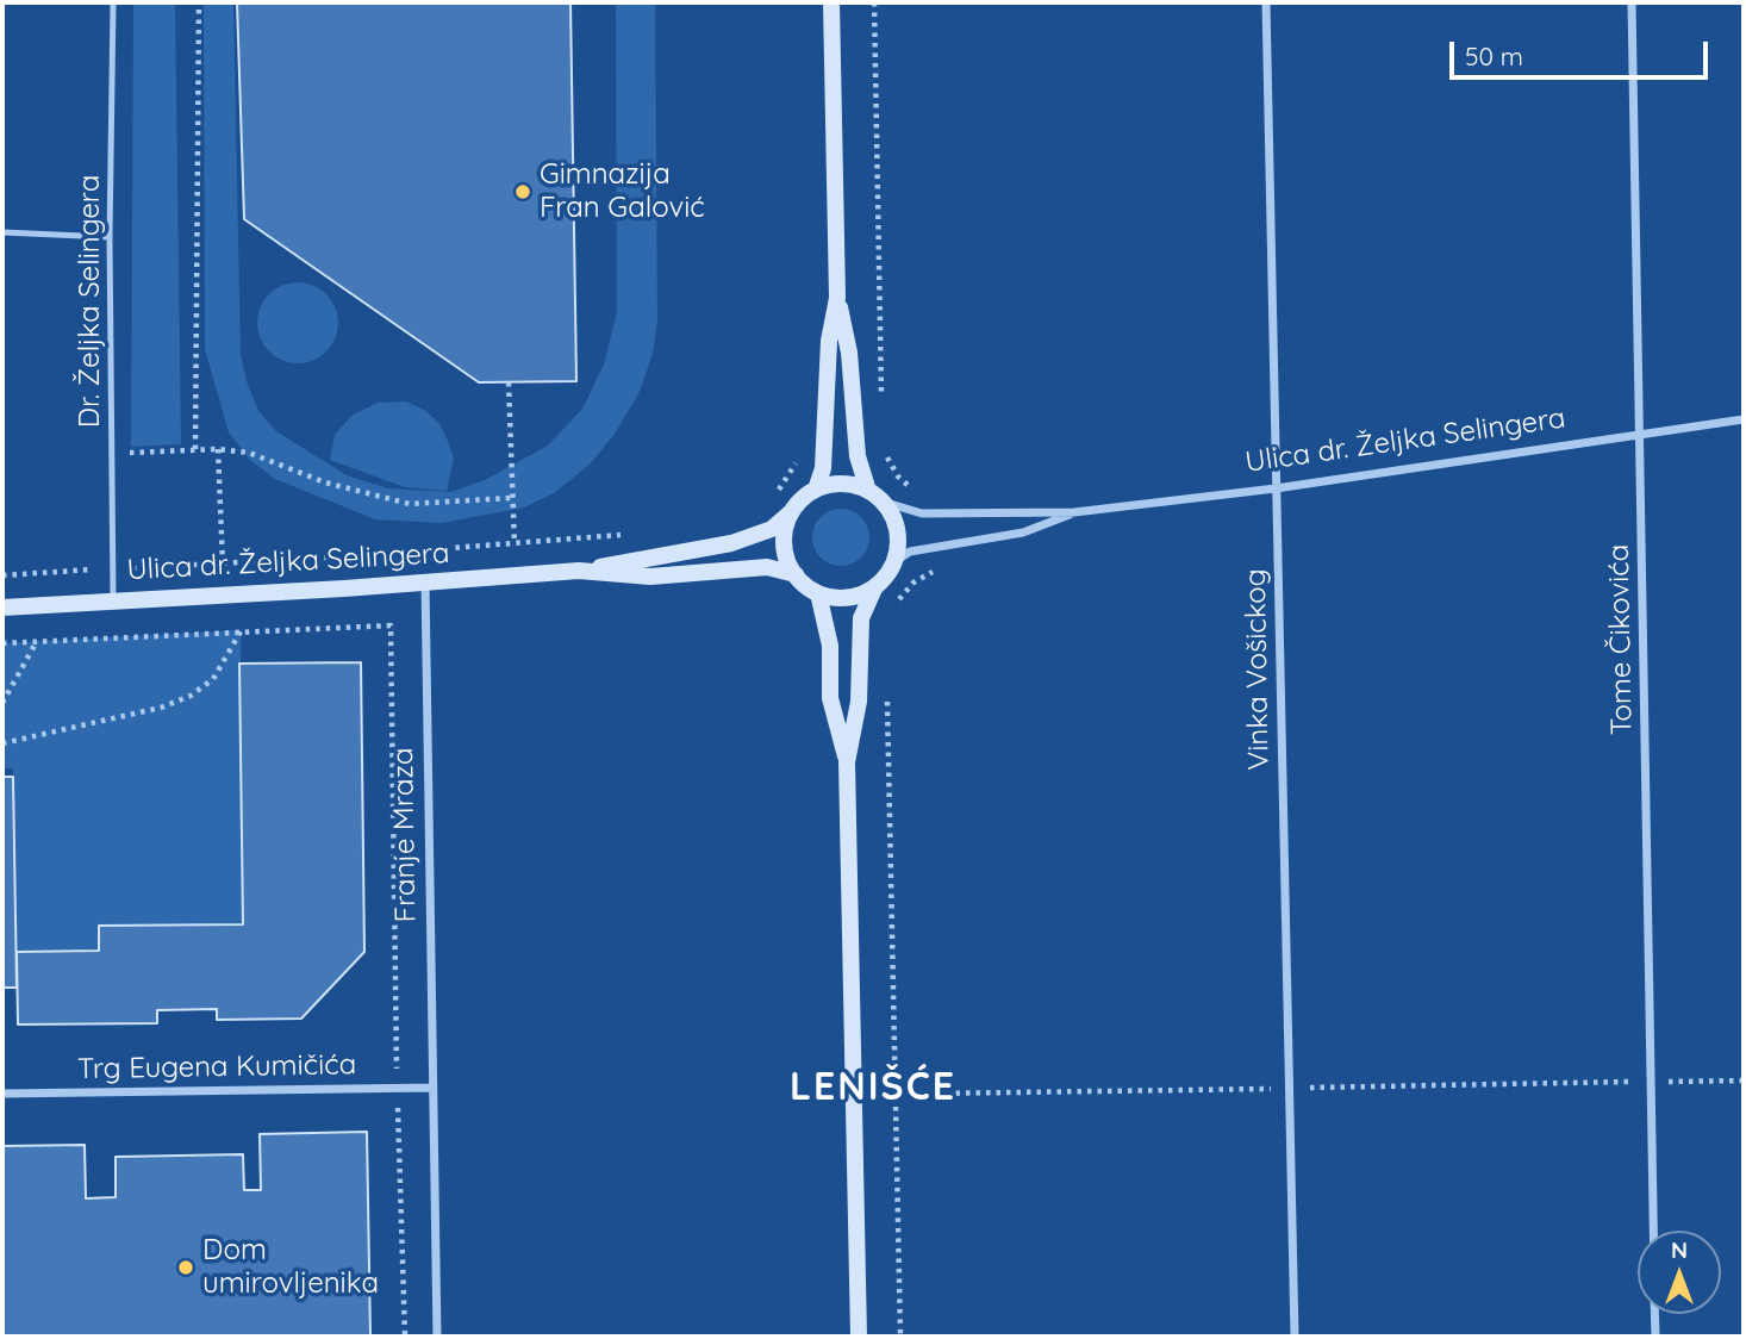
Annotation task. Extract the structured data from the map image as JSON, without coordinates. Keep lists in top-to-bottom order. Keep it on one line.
{"streets":{"street":["Ulica dr. Željka Selingera","Tome Čikovića","Vinka Vošickog","Franje Mraza","Trg Eugena Kumičića"],"lane":["Dr. Željka Selingera"]},"crossings":[["Dr. Željka Selingera","Ulica dr. Željka Selingera"],["Ulica dr. Željka Selingera","Tome Čikovića"],["Ulica dr. Željka Selingera","Vinka Vošickog"],["Ulica dr. Željka Selingera","Franje Mraza"],["Franje Mraza","Trg Eugena Kumičića"]],"districts":["LENIŠĆE"],"places":["Gimnazija Fran Galović","Dom umirovljenika"],"scale_bar":"50 m","north":"top"}
